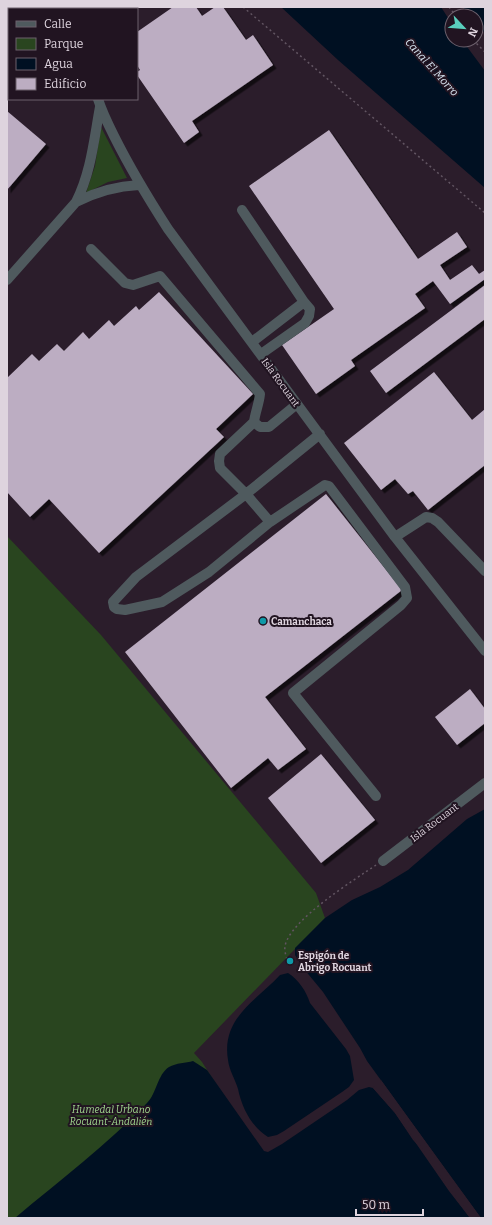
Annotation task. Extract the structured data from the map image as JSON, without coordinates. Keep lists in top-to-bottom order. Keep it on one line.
{"streets":{"street":["Isla Rocuant"]},"water":["Canal El Morro"],"parks":["Humedal Urbano Rocuant-Andalién"],"places":["Camanchaca","Espigón de Abrigo Rocuant"],"legend":["Calle","Parque","Agua","Edificio"],"scale_bar":"50 m","north":"bottom right"}
